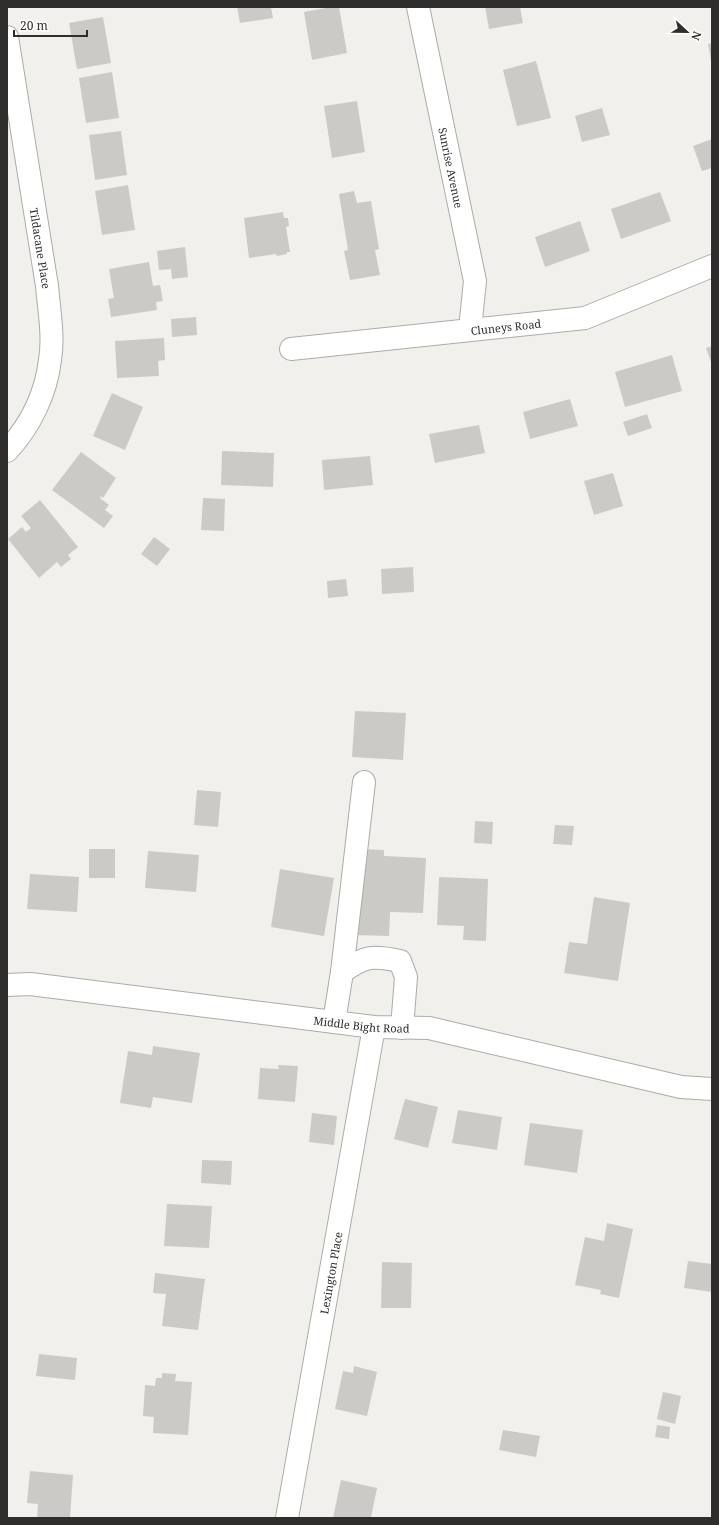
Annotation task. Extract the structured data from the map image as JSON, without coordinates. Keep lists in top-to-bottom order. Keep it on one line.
{"streets":{"street":["Sunrise Avenue","Tildacane Place","Cluneys Road","Middle Bight Road","Lexington Place"]},"crossings":[["Sunrise Avenue","Cluneys Road"],["Middle Bight Road","Lexington Place"]],"scale_bar":"20 m","north":"right"}
